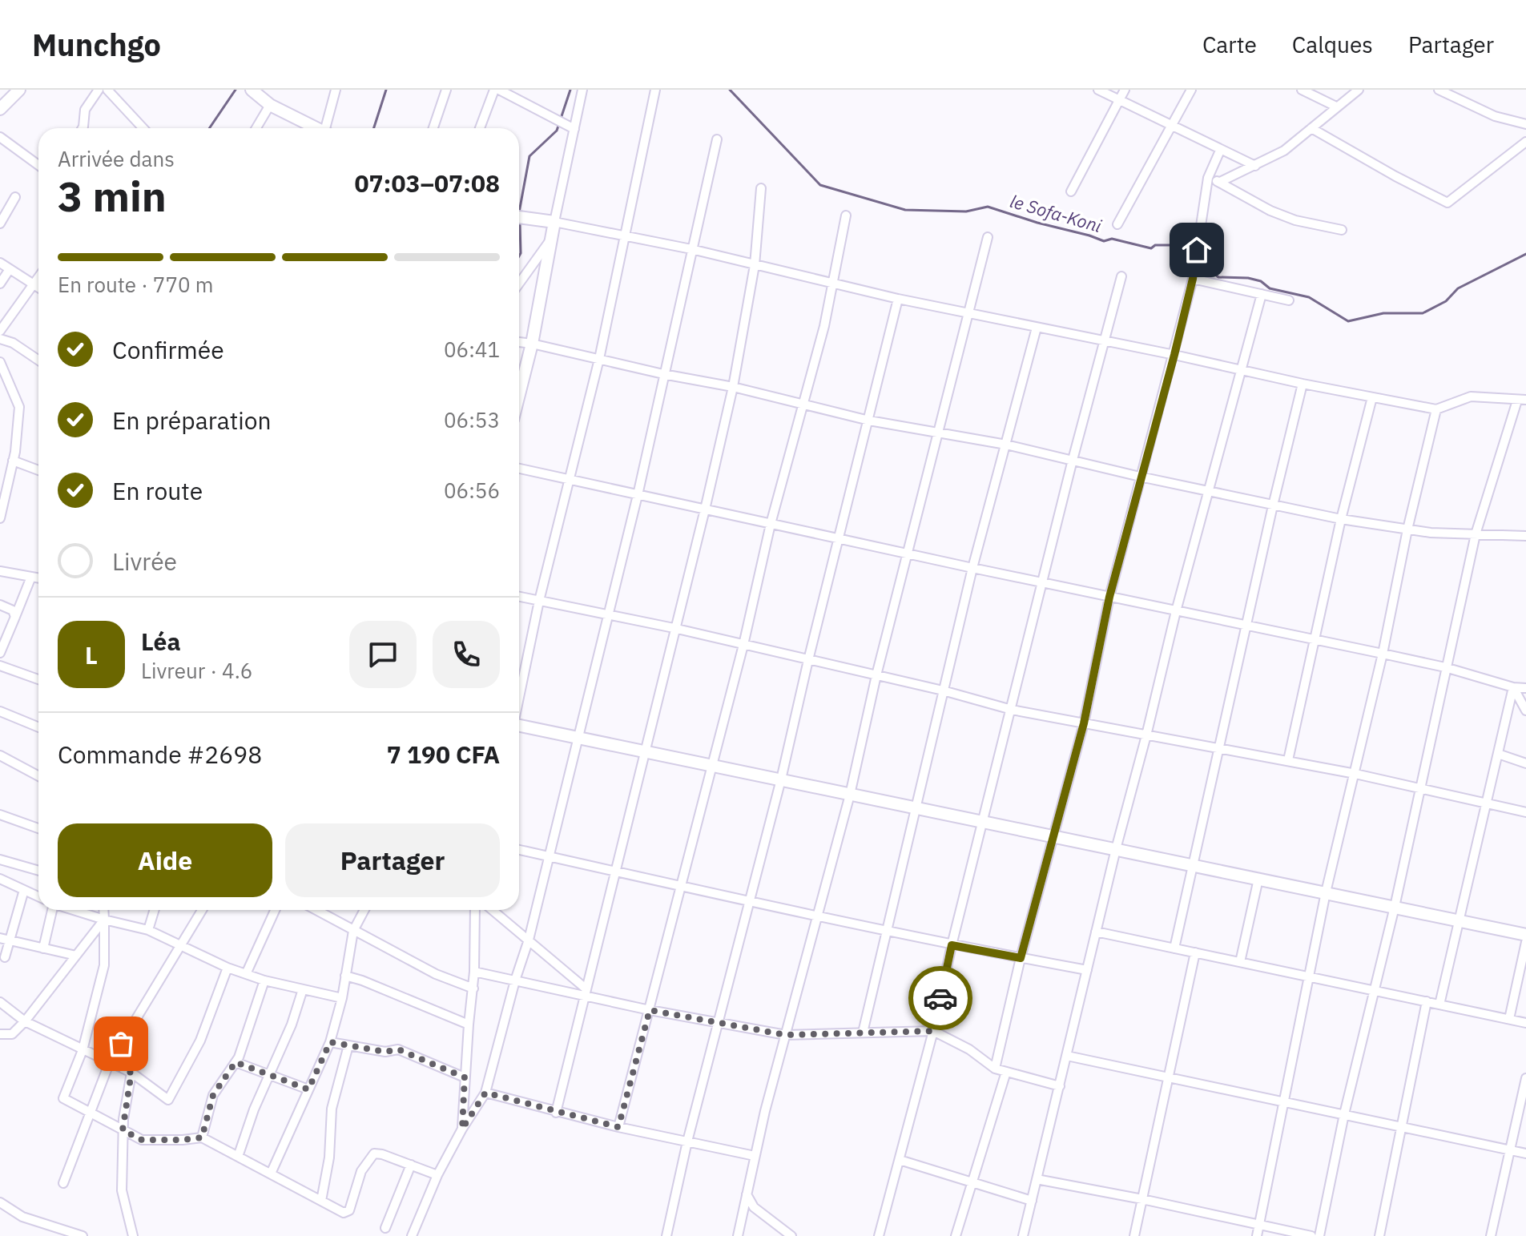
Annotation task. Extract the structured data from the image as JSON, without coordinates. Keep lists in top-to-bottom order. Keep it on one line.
{"water":["le Sofa-Koni"],"page":{"header":"Munchgo","nav":["Carte","Calques","Partager"],"heading":["3 min","Arrivée dans","07:03–07:08"],"panel":["Léa","Livreur · 4.6","Commande #2698","7 190 CFA"],"bar":"En route · 770 m","list":[["Confirmée","06:41"],["En préparation","06:53"],["En route","06:56"],"Livrée"],"round":"L","buttons":["Aide","Partager"]}}
